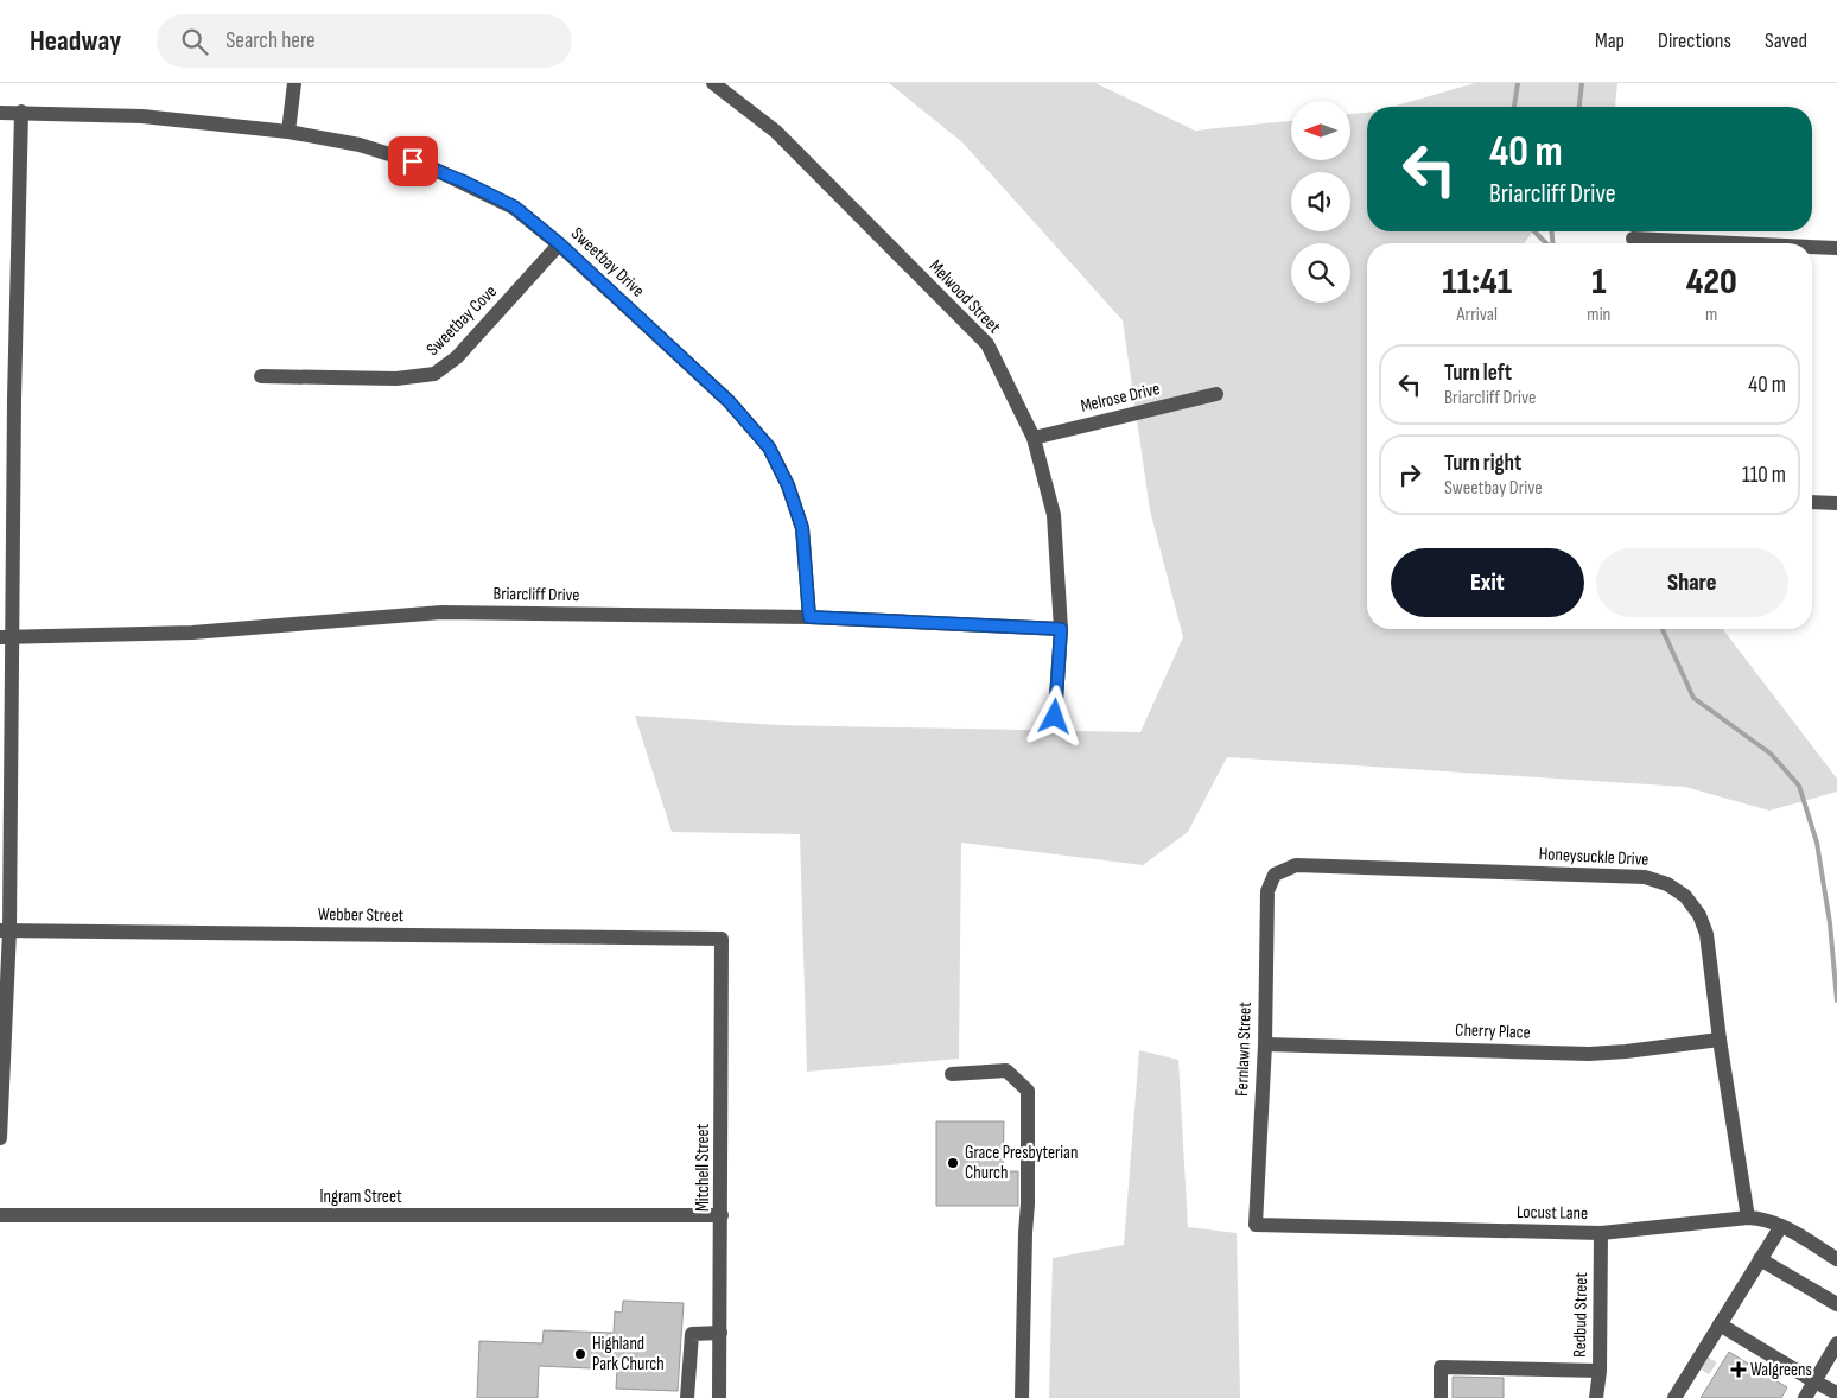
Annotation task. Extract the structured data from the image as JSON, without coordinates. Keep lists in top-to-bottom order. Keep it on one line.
{"streets":{"street":["Sweetbay Drive","Melwood Street","Sweetbay Cove","Melrose Drive","Briarcliff Drive","Honeysuckle Drive","Webber Street","Cherry Place","Fernlawn Street","Mitchell Street","Ingram Street","Locust Lane","Redbud Street"]},"crossings":[["Sweetbay Drive","Sweetbay Cove"],["Sweetbay Drive","Briarcliff Drive"],["Melwood Street","Melrose Drive"],["Melwood Street","Briarcliff Drive"],["Honeysuckle Drive","Cherry Place"],["Honeysuckle Drive","Fernlawn Street"],["Honeysuckle Drive","Locust Lane"],["Webber Street","Mitchell Street"],["Cherry Place","Fernlawn Street"],["Fernlawn Street","Locust Lane"],["Mitchell Street","Ingram Street"],["Locust Lane","Redbud Street"]],"places":{"other":["Grace Presbyterian Church","Highland Park Church"],"health":["Walgreens"]},"north":"left","page":{"header":"Headway","search":"Search here","nav":["Map","Directions","Saved"],"turn":["40 m","Briarcliff Drive"],"eta":["11:41","Arrival","1","min","420","m"],"list":[{"name":"Turn left","note":"Briarcliff Drive","value":"40 m"},{"name":"Turn right","note":"Sweetbay Drive","value":"110 m"}],"buttons":["Exit","Share"]}}
